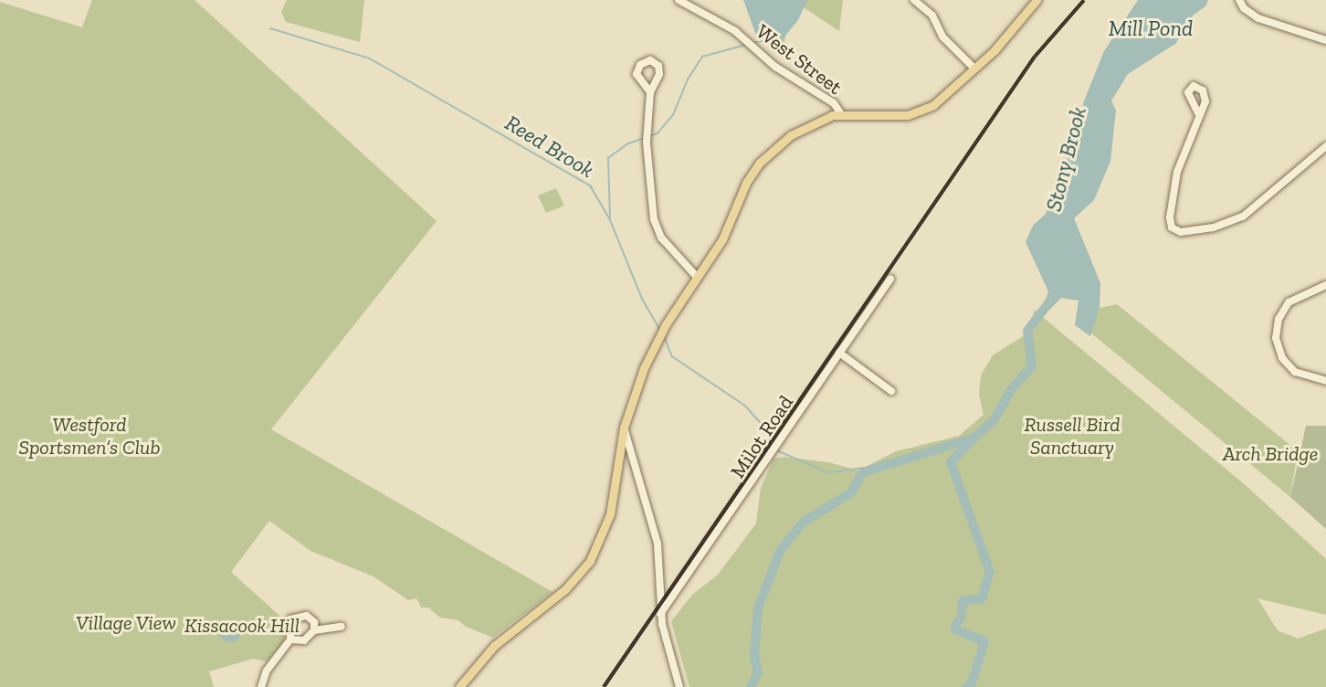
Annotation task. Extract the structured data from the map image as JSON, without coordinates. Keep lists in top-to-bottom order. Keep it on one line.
{"streets":{"street":["West Street","Milot Road"]},"water":["Mill Pond","Reed Brook","Stony Brook"],"parks":["Westford Sportsmen’s Club","Russell Bird Sanctuary","Arch Bridge","Village View","Kissacook Hill"]}
